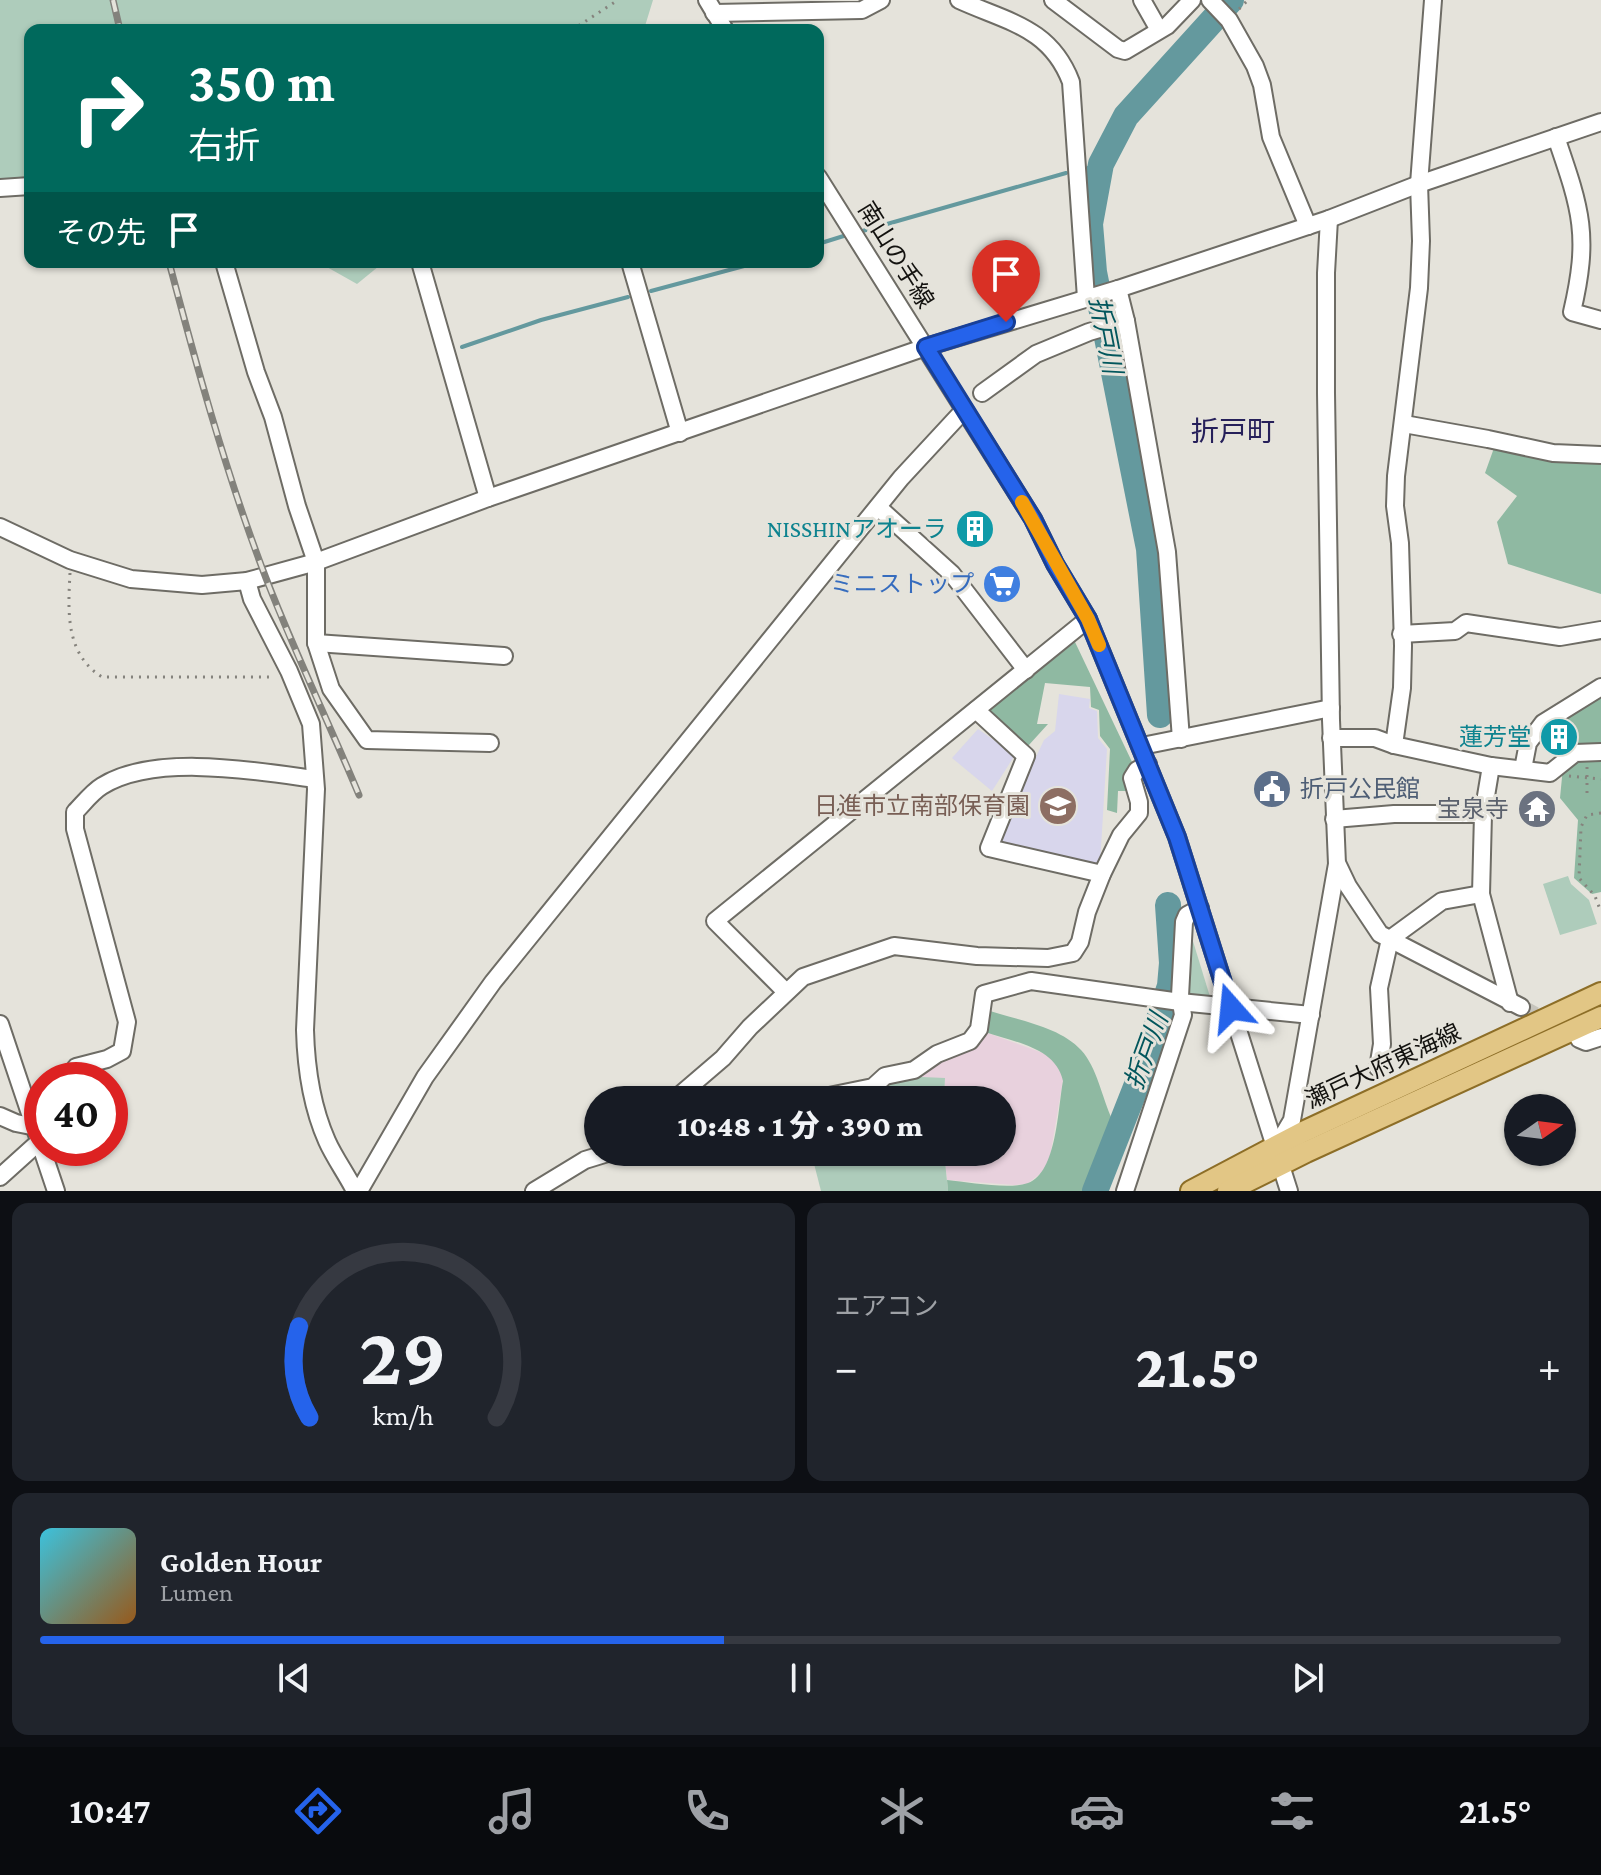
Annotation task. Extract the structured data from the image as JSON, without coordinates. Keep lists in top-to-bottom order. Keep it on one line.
{"streets":{"main road":["瀬戸大府東海線"],"street":["南山の手線"]},"crossings":[["南山の手線","瀬戸大府東海線"]],"districts":["折戸町"],"water":["折戸川"],"places":{"building":["NISSHINアオーラ","蓮芳堂"],"supermarket":["ミニストップ"],"public building":["折戸公民館"],"school or university":["日進市立南部保育園"],"temple":["宝泉寺"]},"north":"right","page":{"turn":["350 m","右折"],"then":"その先","limit":"40","trip":"10:48 · 1 分 · 390 m","tile":"エアコン","heat":["−","21.5°","+"],"song":["Golden Hour","Lumen"],"tabs":["10:47","21.5°"],"gauge":["29","km/h"]}}
